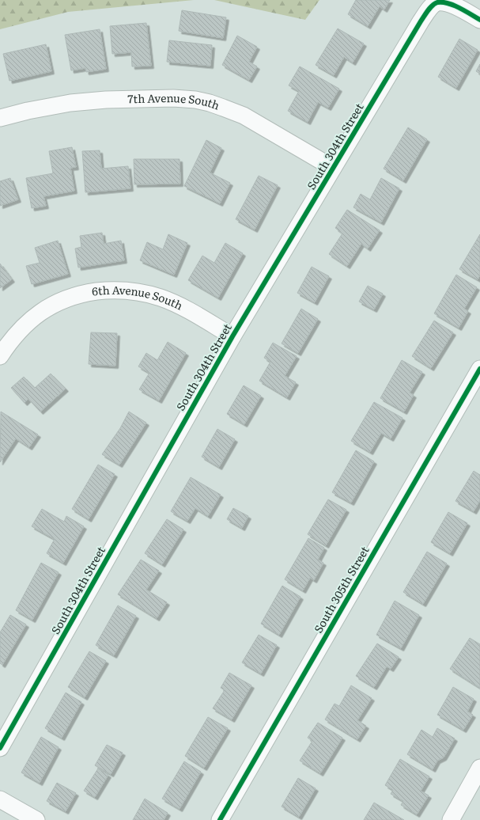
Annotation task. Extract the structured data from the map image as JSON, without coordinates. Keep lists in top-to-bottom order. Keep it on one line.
{"streets":{"street":["7th Avenue South","South 304th Street","6th Avenue South","South 305th Street"]},"crossings":[["7th Avenue South","South 304th Street"],["South 304th Street","6th Avenue South"]]}
